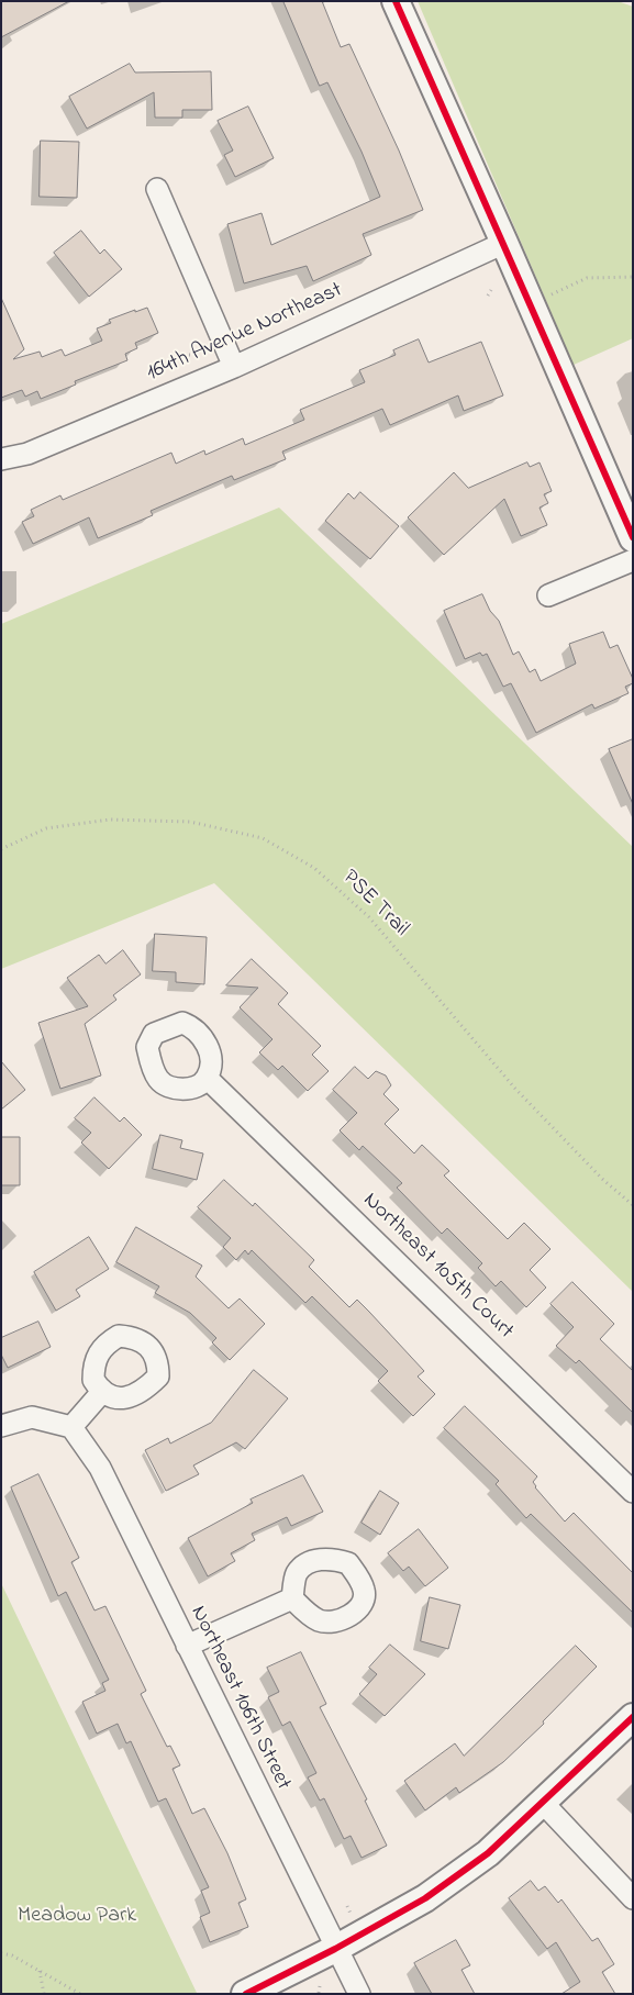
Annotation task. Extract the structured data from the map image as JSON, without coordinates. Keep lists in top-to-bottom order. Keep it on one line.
{"streets":{"street":["164th Avenue Northeast","Northeast 105th Court","Northeast 106th Street"],"path":["PSE Trail"]},"parks":["Meadow Park"]}
